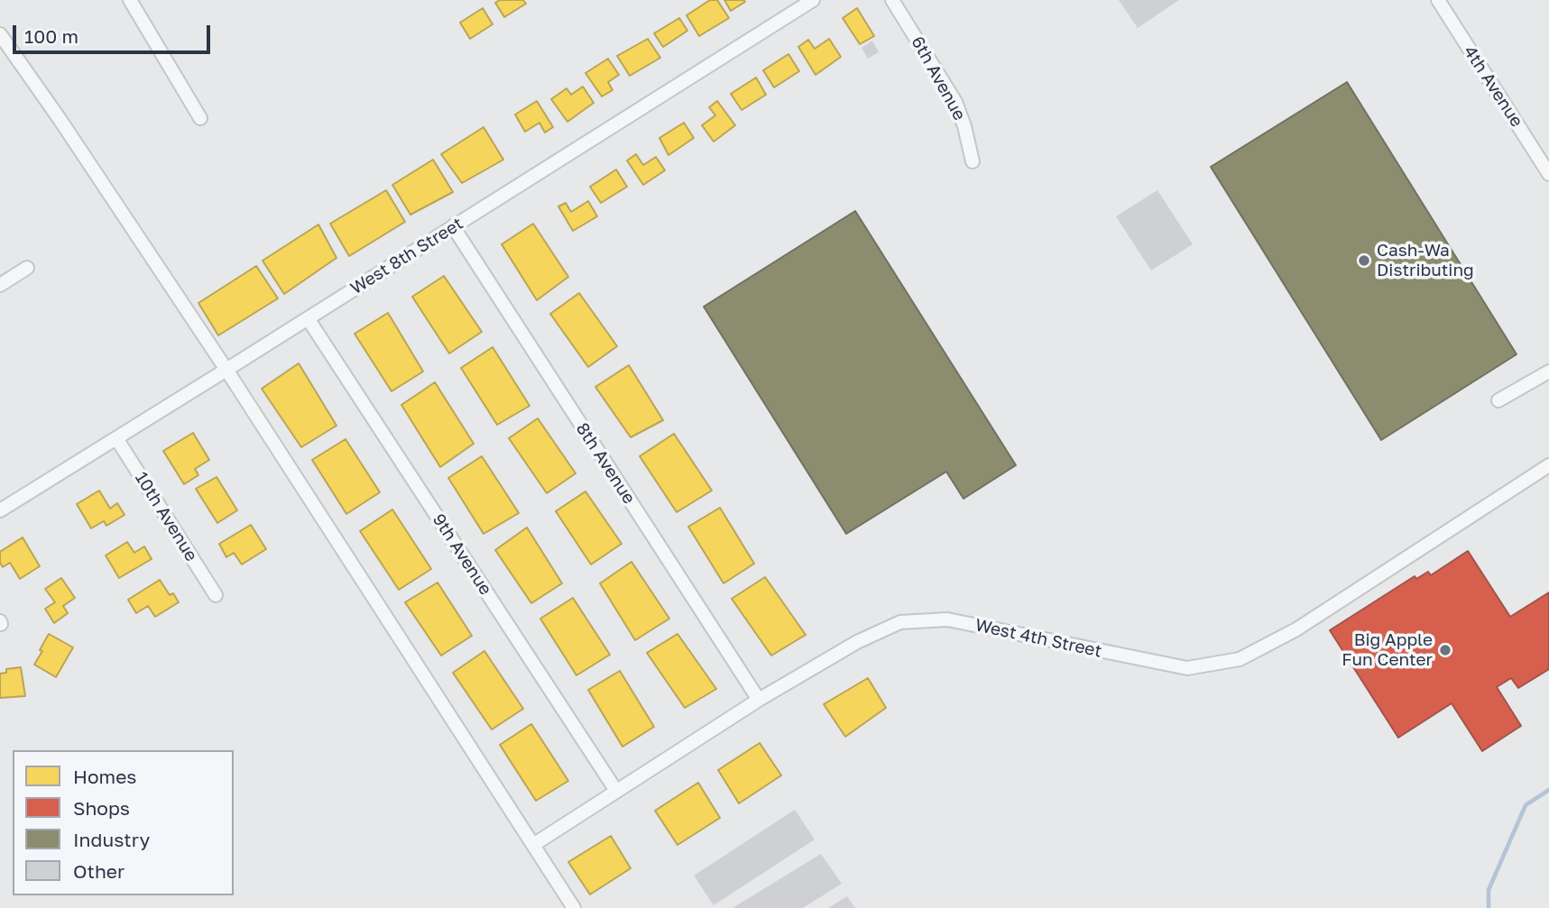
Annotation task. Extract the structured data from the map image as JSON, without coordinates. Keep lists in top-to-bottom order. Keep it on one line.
{"streets":{"street":["6th Avenue","4th Avenue","West 8th Street","8th Avenue","10th Avenue","9th Avenue","West 4th Street"]},"crossings":[["West 8th Street","8th Avenue"],["West 8th Street","10th Avenue"],["West 8th Street","9th Avenue"],["8th Avenue","West 4th Street"],["9th Avenue","West 4th Street"]],"places":["Cash-Wa Distributing","Big Apple Fun Center"],"legend":["Homes","Shops","Industry","Other"],"scale_bar":"100 m"}
